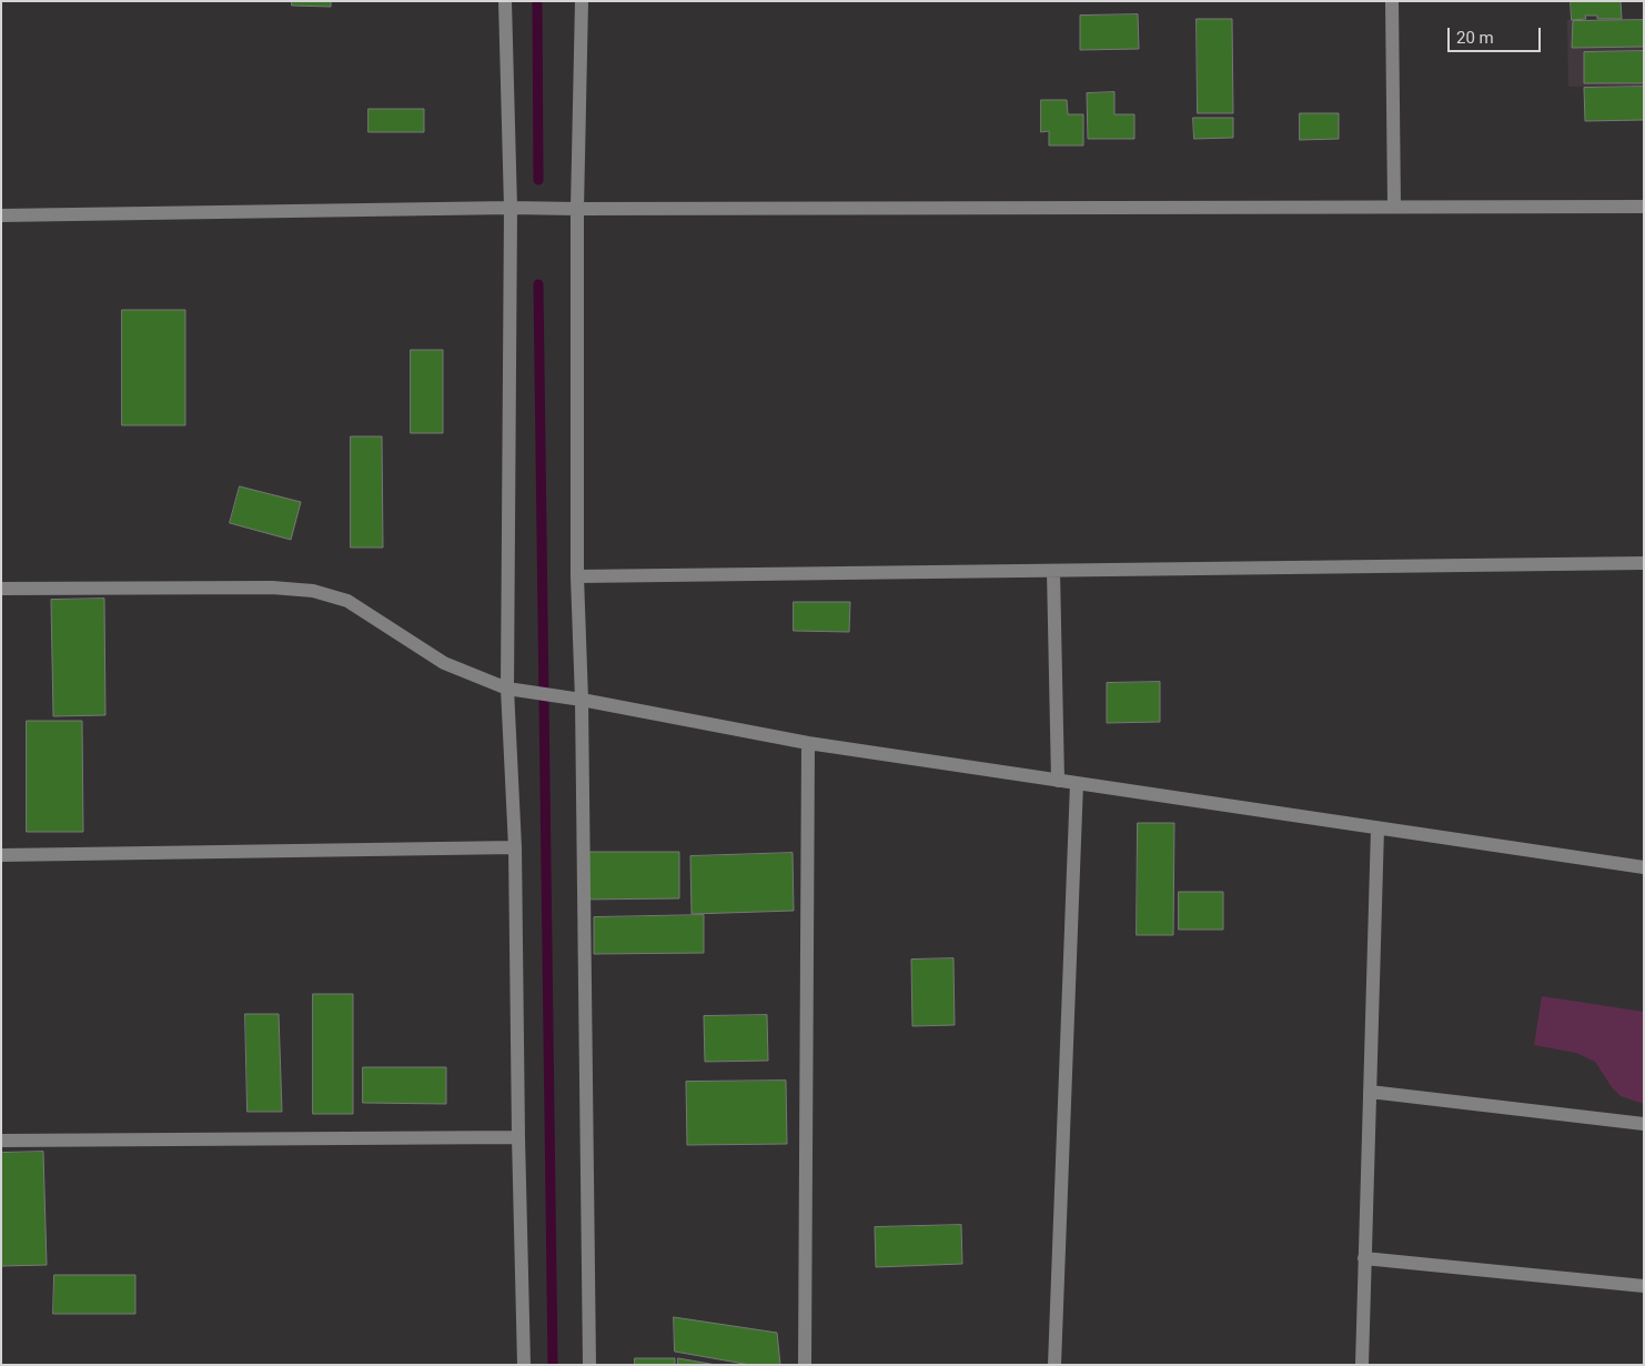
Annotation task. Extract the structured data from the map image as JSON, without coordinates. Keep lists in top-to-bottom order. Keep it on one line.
{"scale_bar":"20 m"}
